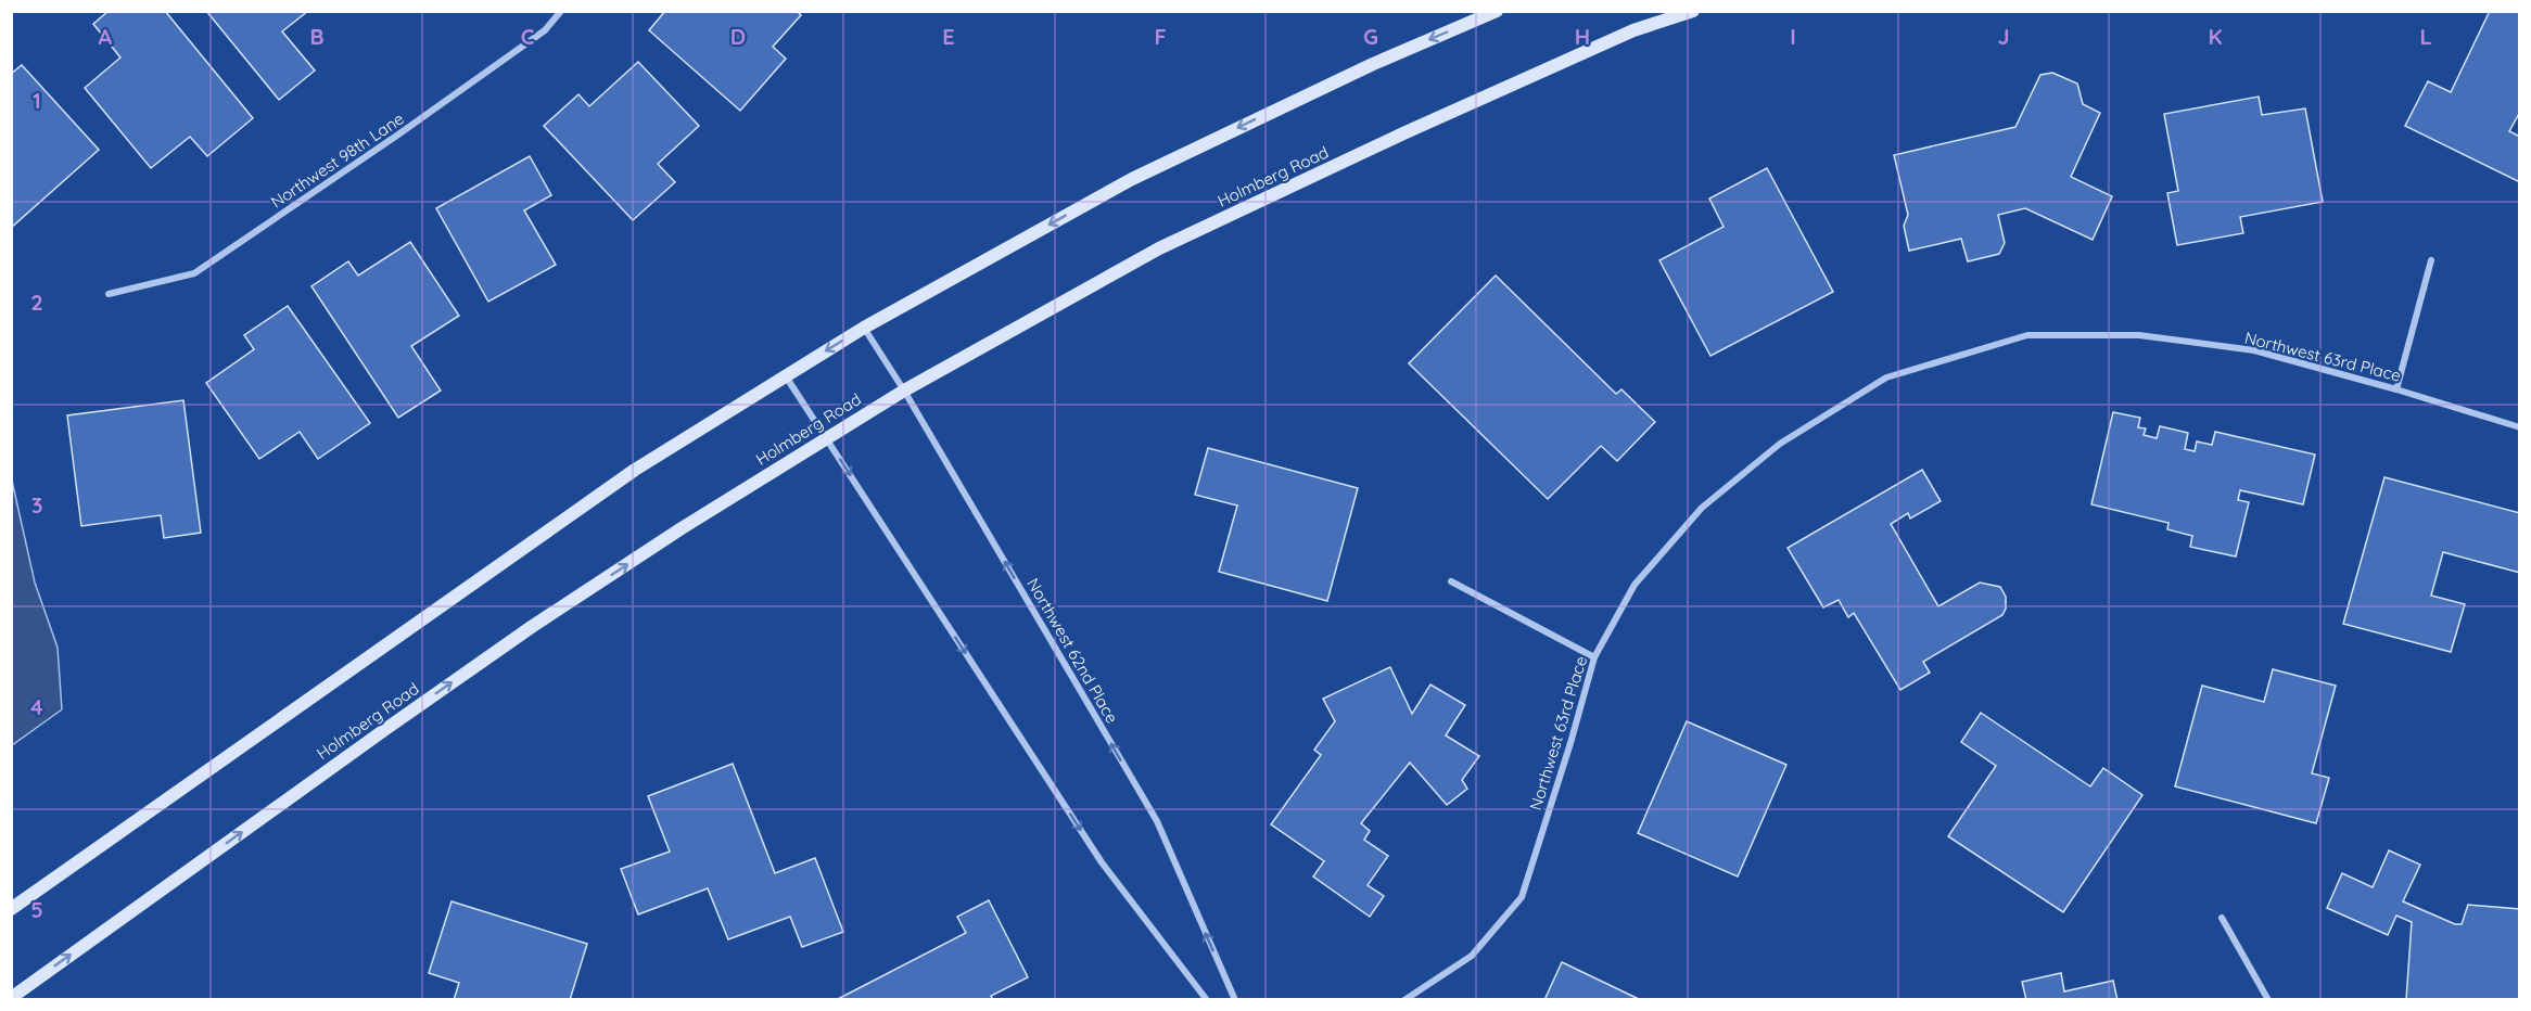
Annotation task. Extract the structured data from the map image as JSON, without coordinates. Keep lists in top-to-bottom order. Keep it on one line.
{"streets":{"street":["Northwest 98th Lane","Holmberg Road","Northwest 63rd Place","Northwest 62nd Place"]},"crossings":[["Holmberg Road","Northwest 62nd Place"]],"one_way":["Northwest 62nd Place"],"grid":{"columns":["A","B","C","D","E","F","G","H","I","J","K","L"],"rows":["1","2","3","4","5"]}}
